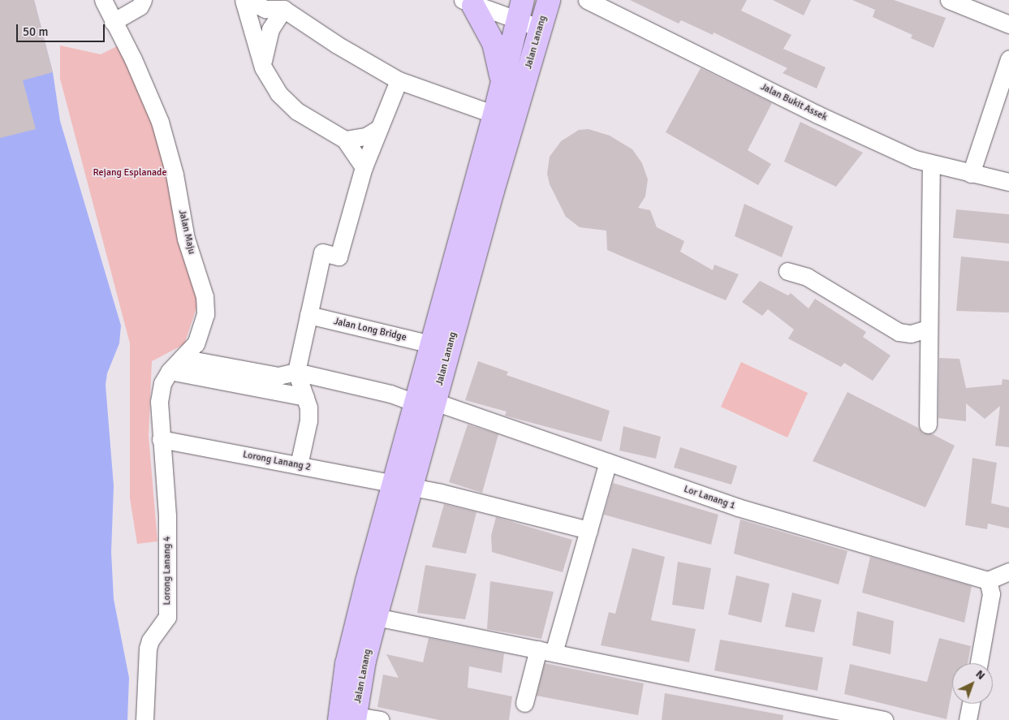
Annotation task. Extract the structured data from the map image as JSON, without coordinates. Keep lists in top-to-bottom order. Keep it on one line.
{"streets":{"main road":["Jalan Lanang"],"street":["Jalan Bukit Assek","Jalan Maju","Jalan Long Bridge","Lorong Lanang 2","Lor Lanang 1","Lorong Lanang 4"]},"crossings":[["Jalan Lanang","Jalan Long Bridge"],["Jalan Lanang","Lorong Lanang 2"],["Jalan Lanang","Lor Lanang 1"],["Jalan Maju","Lorong Lanang 2"],["Jalan Maju","Lorong Lanang 4"],["Lorong Lanang 2","Lorong Lanang 4"]],"parks":["Rejang Esplanade"],"scale_bar":"50 m","north":"top right"}
